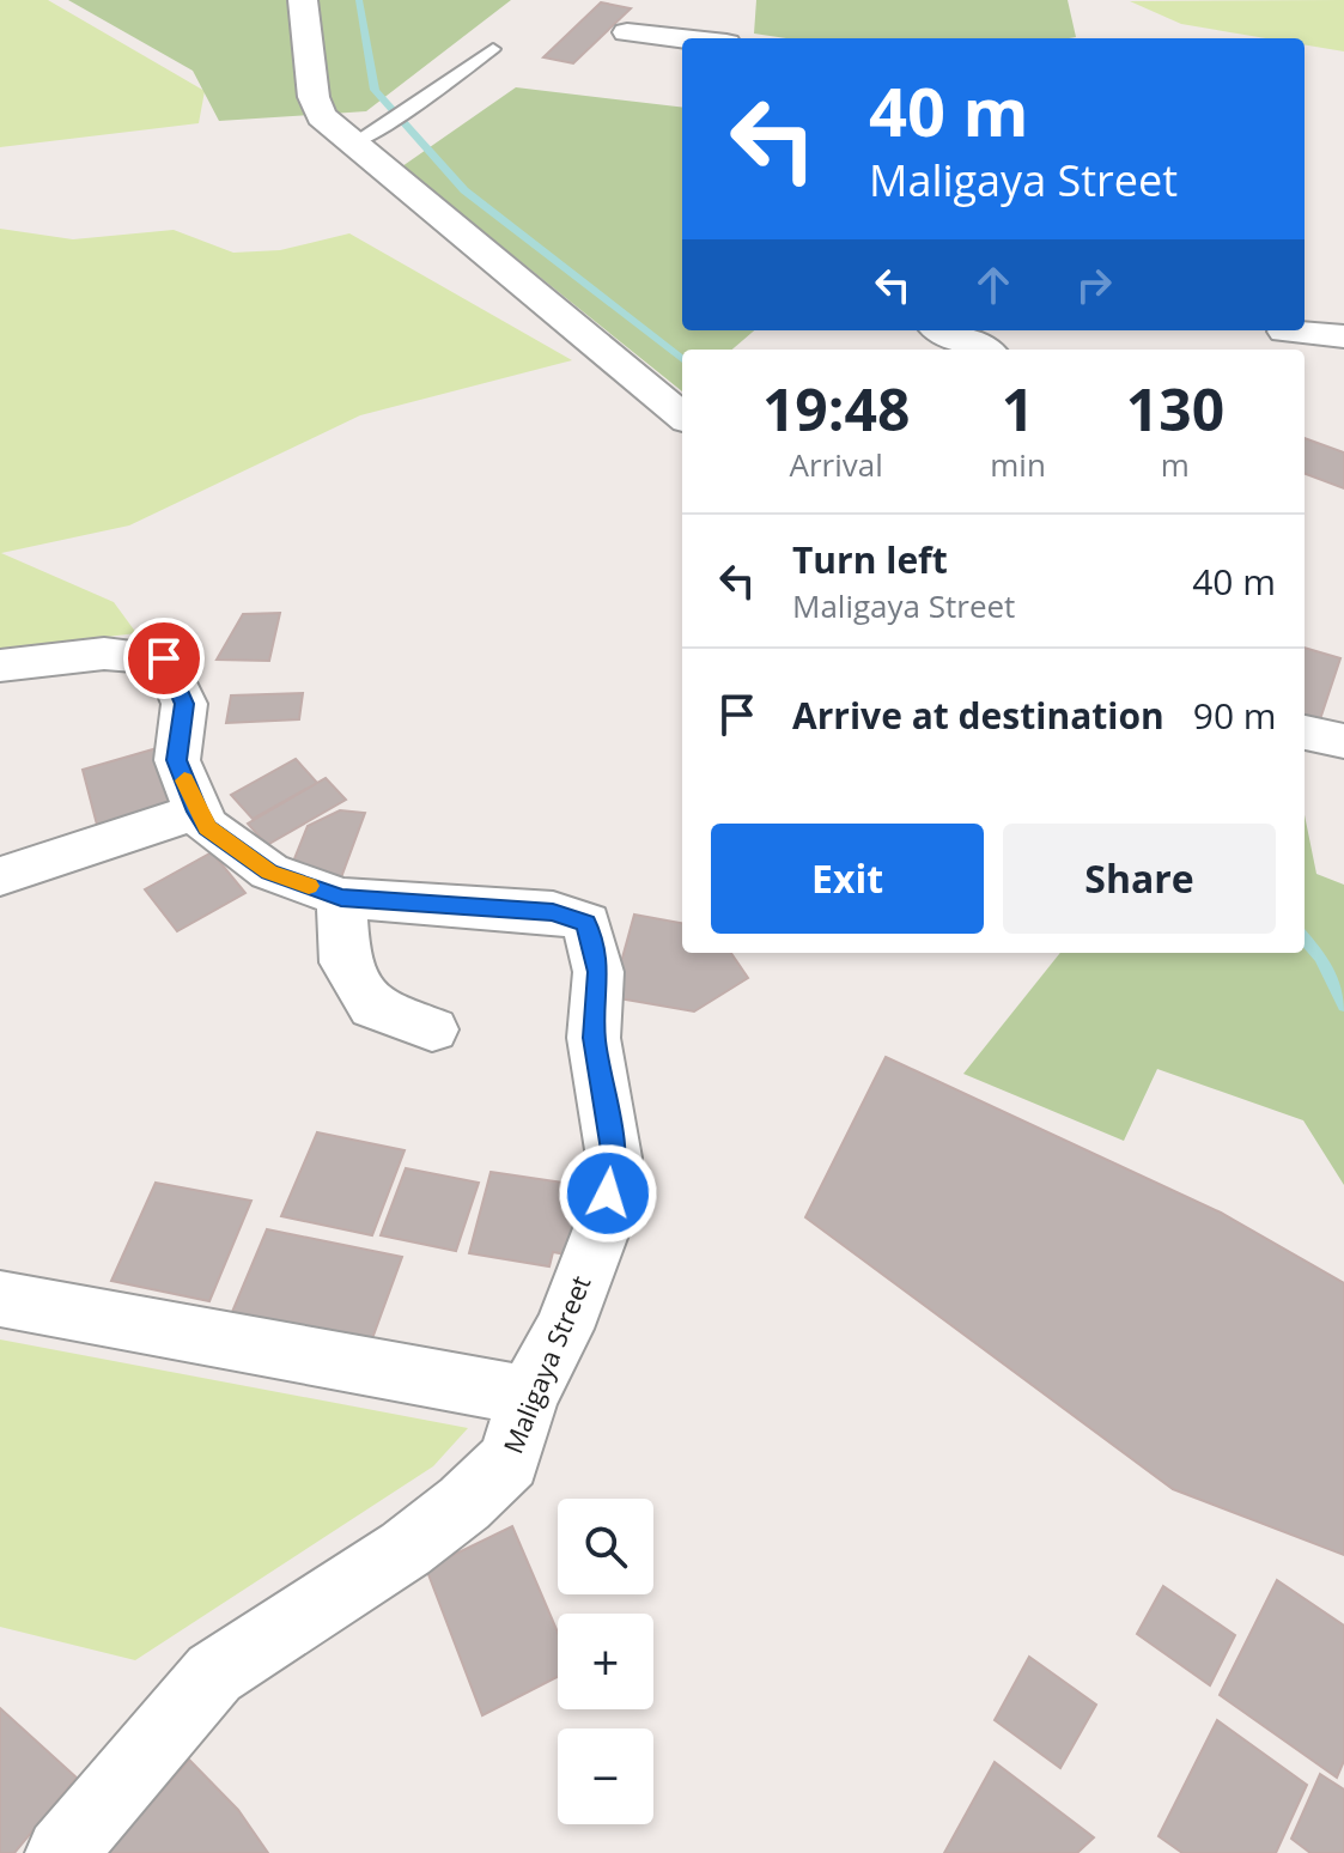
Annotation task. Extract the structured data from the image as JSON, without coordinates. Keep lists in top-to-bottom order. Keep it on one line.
{"streets":{"street":["Maligaya Street"]},"page":{"turn":["40 m","Maligaya Street"],"eta":["19:48","Arrival","1","min","130","m"],"list":[{"name":"Turn left","note":"Maligaya Street","value":"40 m"},{"name":"Arrive at destination","value":"90 m"}],"buttons":["Exit","Share"],"map_buttons":["+","−"]}}
